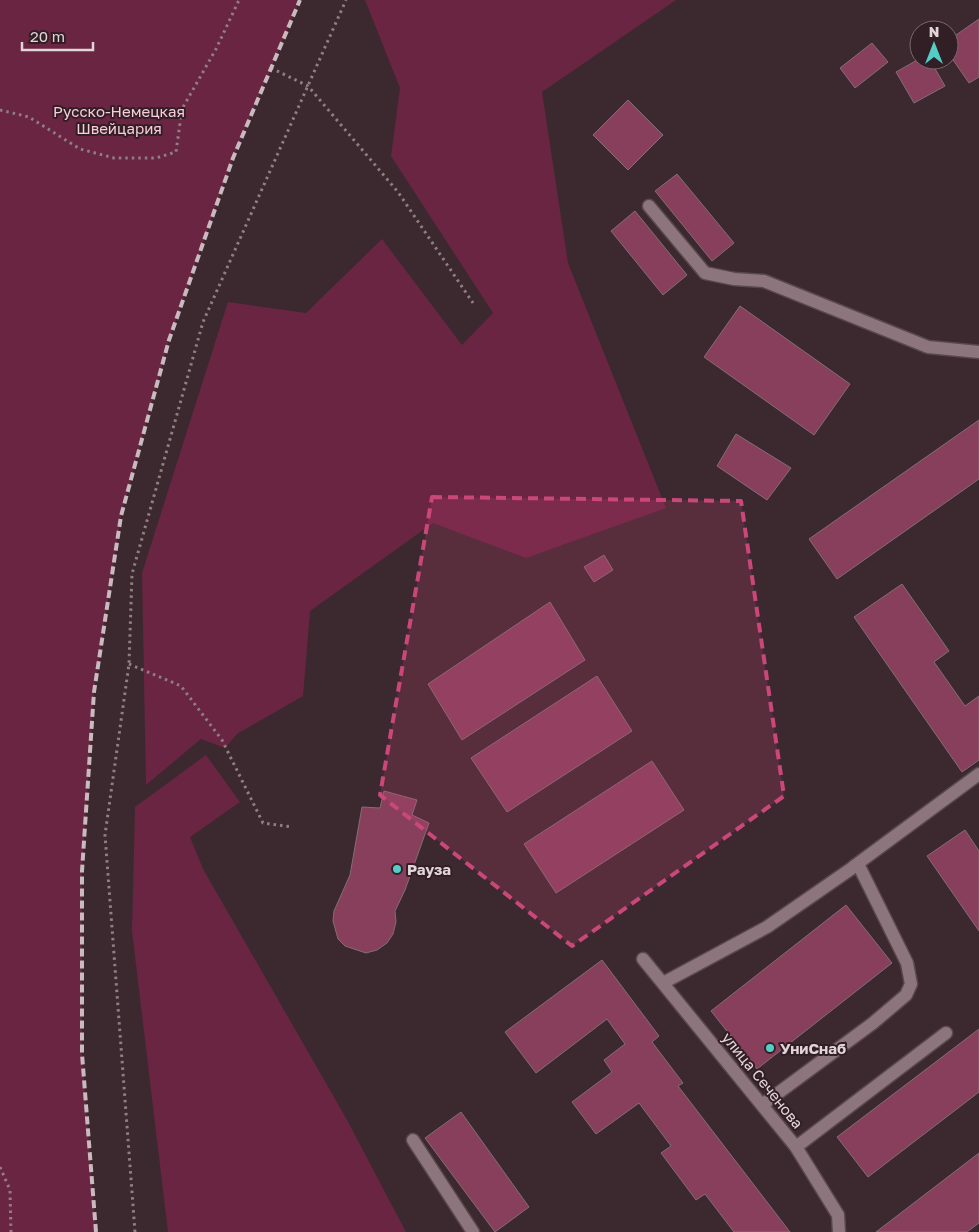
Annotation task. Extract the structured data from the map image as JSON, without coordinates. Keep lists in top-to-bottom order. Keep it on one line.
{"streets":{"street":["улица Сеченова"]},"parks":["Русско-Немецкая Швейцария"],"places":["Рауза","УниСнаб"],"scale_bar":"20 m","north":"top"}
